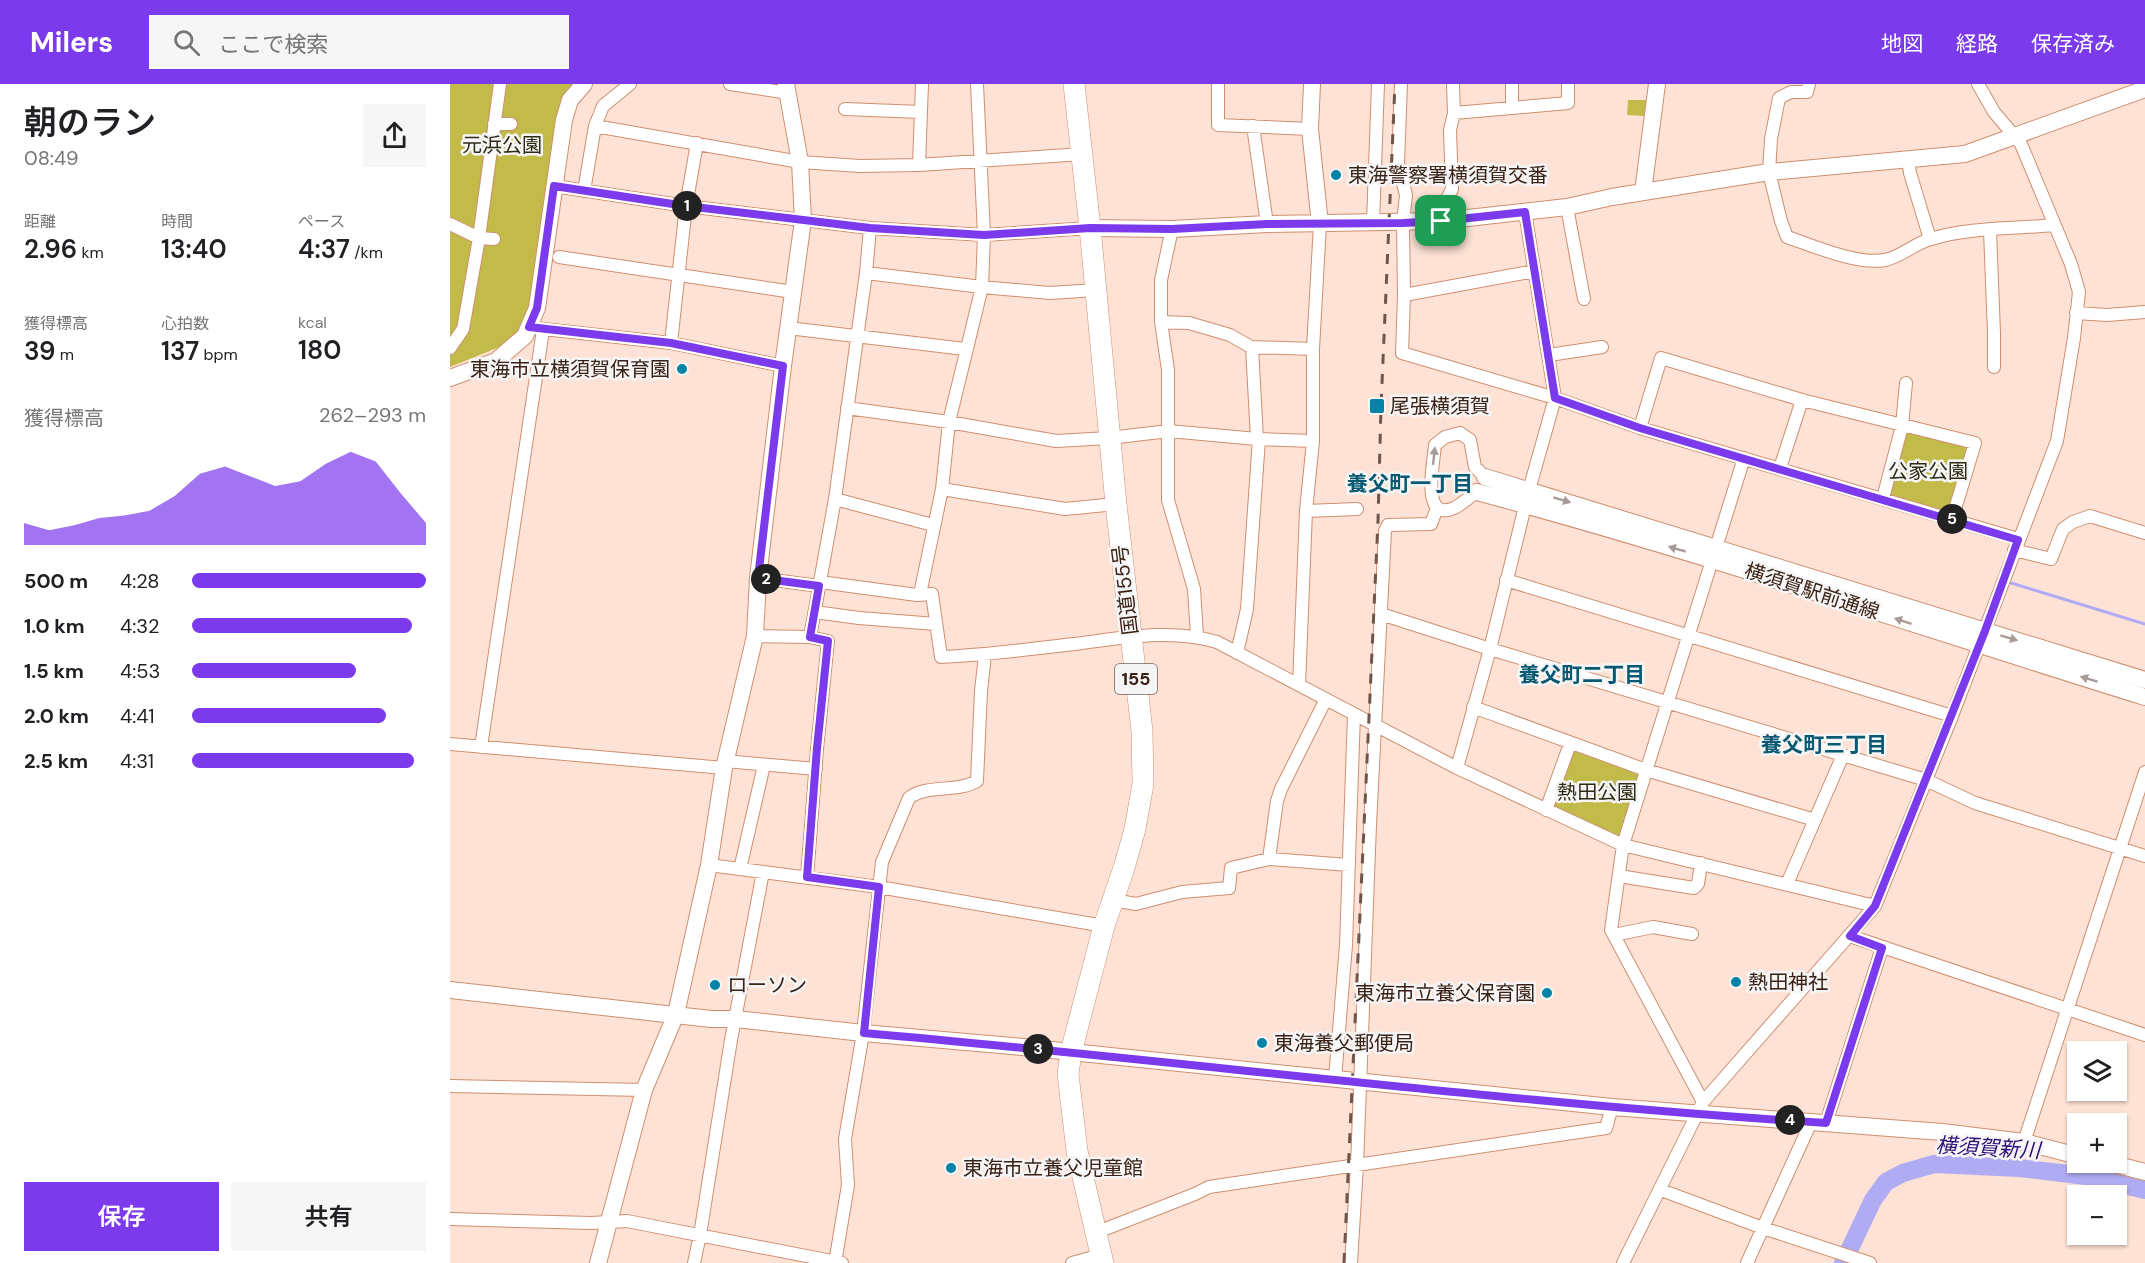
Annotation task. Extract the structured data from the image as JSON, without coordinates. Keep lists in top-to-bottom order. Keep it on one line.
{"streets":{"highway":["国道155号","155"],"street":["横須賀駅前通線"]},"districts":["養父町一丁目","養父町二丁目","養父町三丁目"],"water":["横須賀新川"],"parks":["元浜公園","公家公園","熱田公園"],"places":{"other":["東海警察署横須賀交番","東海市立横須賀保育園","熱田神社","ローソン","東海市立養父保育園","東海養父郵便局","東海市立養父児童館"],"transit":["尾張横須賀"]},"page":{"header":"Milers","search":"ここで検索","nav":["地図","経路","保存済み"],"heading":["朝のラン","08:49"],"stats":[["距離","2.96 km"],["時間","13:40"],["ペース","4:37 /km"],["獲得標高","39 m"],["心拍数","137 bpm"],["kcal","180"]],"pins":["1","5","2","3","4"],"chart":["獲得標高","262–293 m"],"list":[{"name":"500 m","note":"4:28"},{"name":"1.0 km","note":"4:32"},{"name":"1.5 km","note":"4:53"},{"name":"2.0 km","note":"4:41"},{"name":"2.5 km","note":"4:31"}],"map_buttons":["+","−"],"buttons":["保存","共有"]}}
